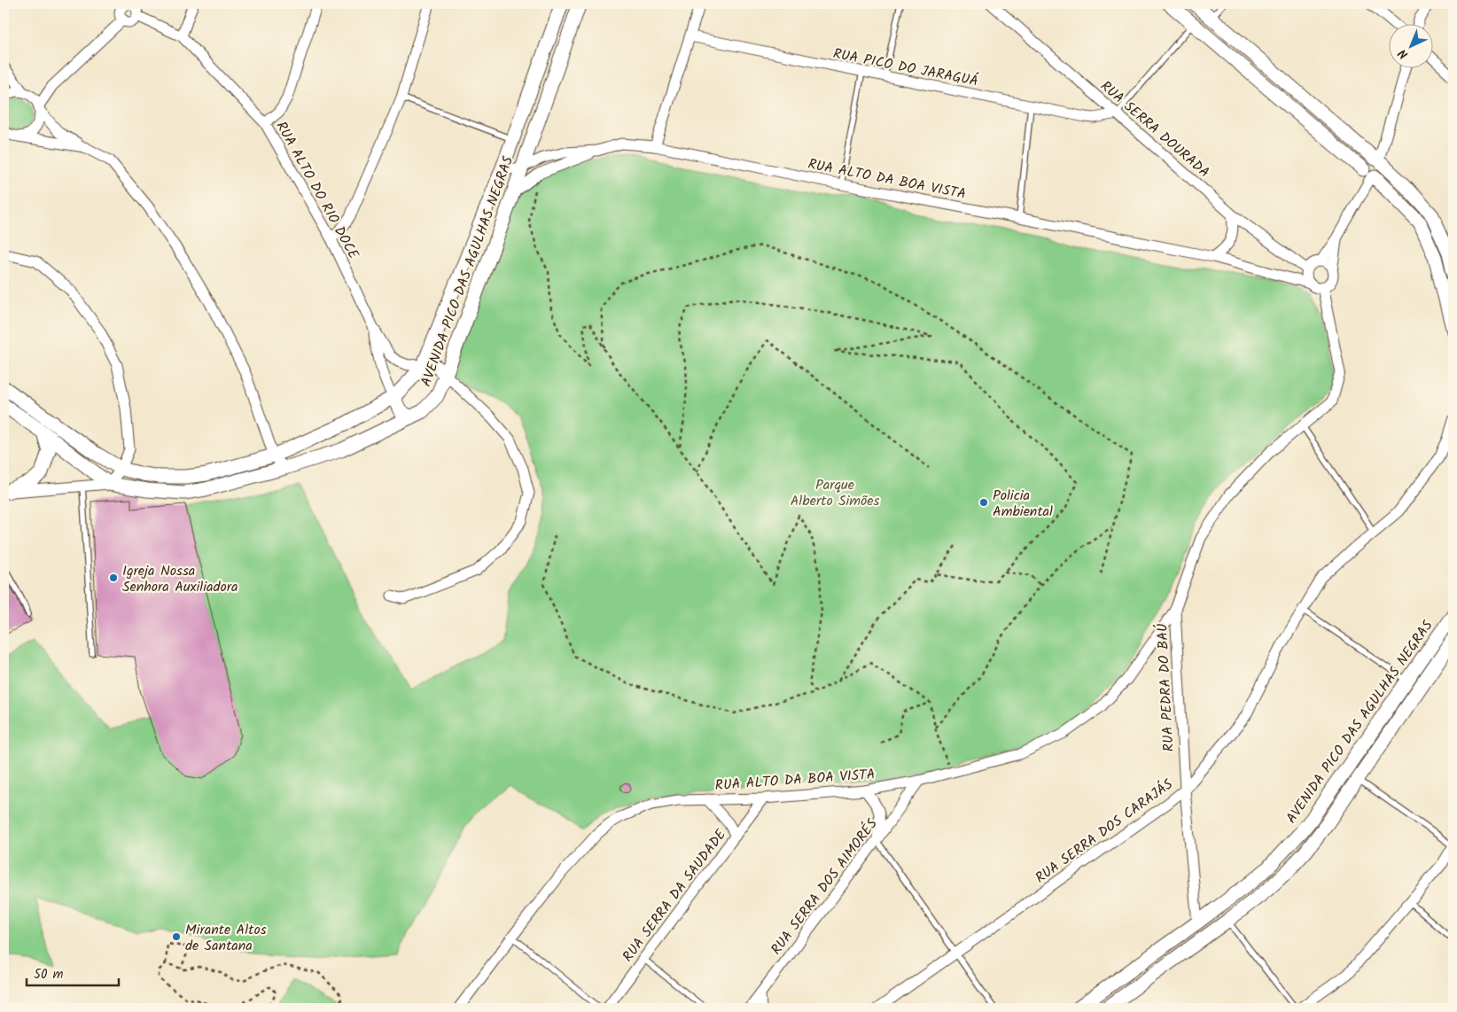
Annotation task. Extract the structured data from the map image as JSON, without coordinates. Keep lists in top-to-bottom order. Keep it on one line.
{"streets":{"street":["RUA PICO DO JARAGUÁ","RUA SERRA DOURADA","RUA ALTO DA BOA VISTA","RUA ALTO DO RIO DOCE","AVENIDA PICO DAS AGULHAS NEGRAS","RUA PEDRA DO BAÚ","RUA SERRA DOS CARAJÁS","RUA SERRA DOS AIMORÉS","RUA SERRA DA SAUDADE"]},"crossings":[["RUA PICO DO JARAGUÁ","RUA SERRA DOURADA"],["RUA SERRA DOURADA","RUA ALTO DA BOA VISTA"],["RUA ALTO DA BOA VISTA","AVENIDA PICO DAS AGULHAS NEGRAS"],["RUA ALTO DA BOA VISTA","RUA PEDRA DO BAÚ"],["RUA ALTO DA BOA VISTA","RUA SERRA DOS AIMORÉS"],["RUA ALTO DA BOA VISTA","RUA SERRA DA SAUDADE"],["AVENIDA PICO DAS AGULHAS NEGRAS","RUA PEDRA DO BAÚ"],["RUA PEDRA DO BAÚ","RUA SERRA DOS CARAJÁS"]],"parks":["Parque Alberto Simões"],"places":["Policia Ambiental","Igreja Nossa Senhora Auxiliadora","Mirante Altos de Santana"],"scale_bar":"50 m","north":"bottom left"}
